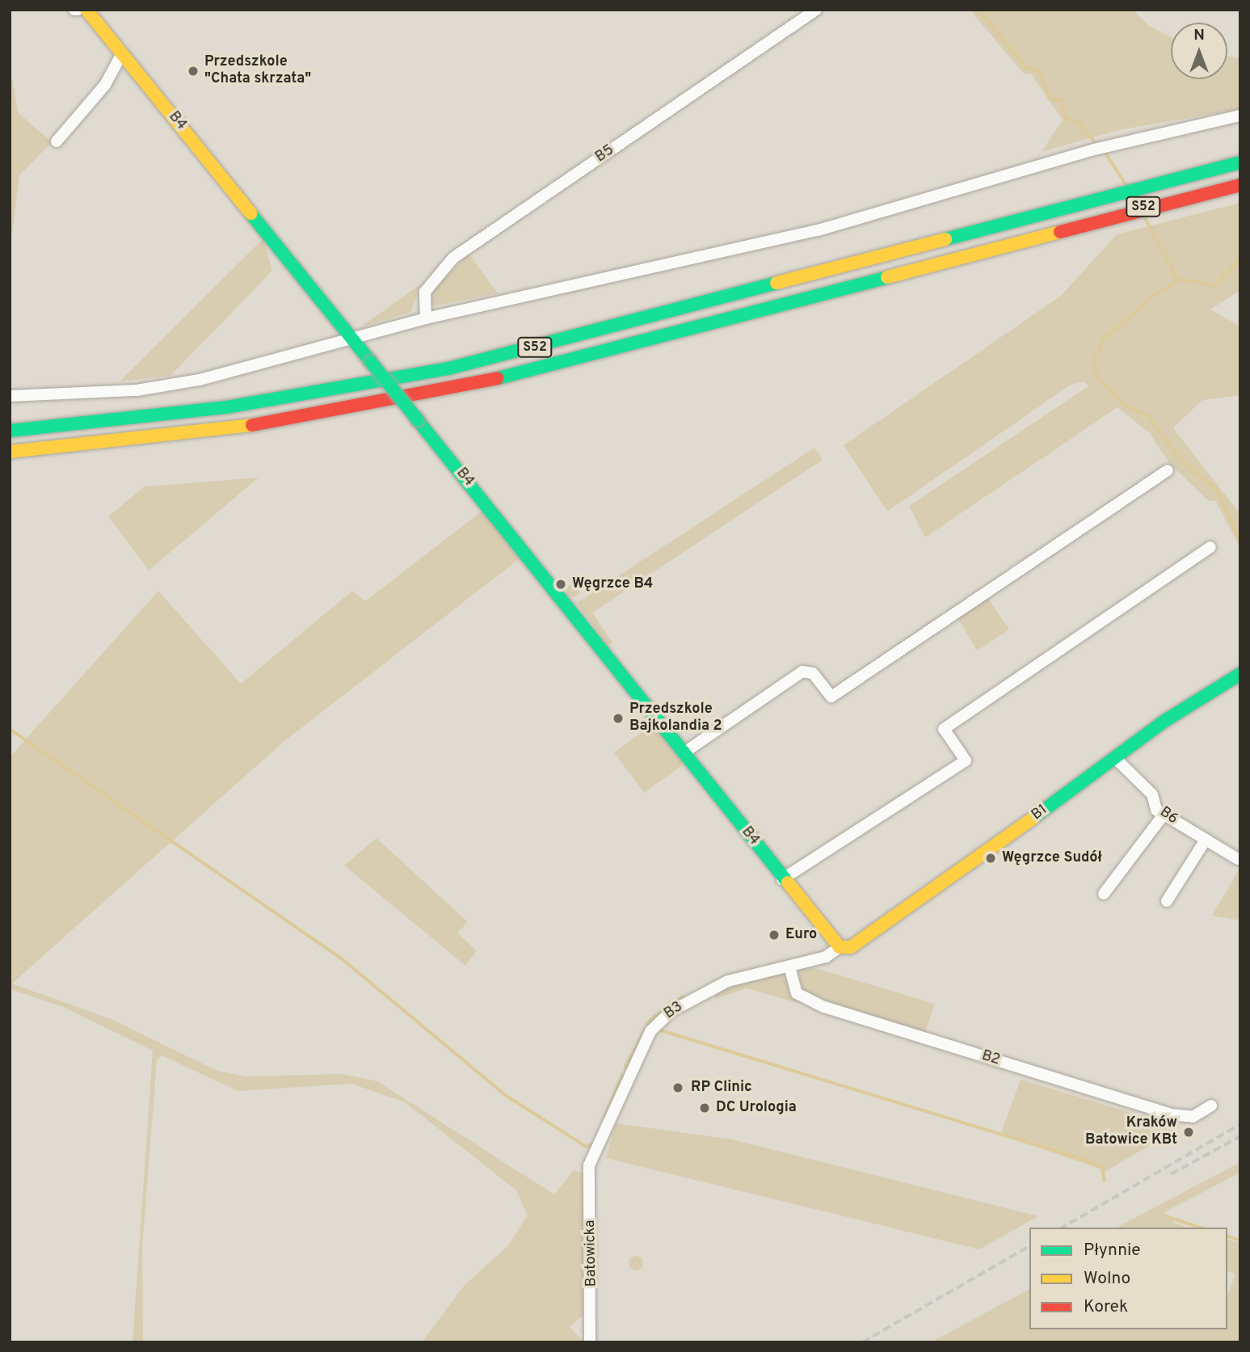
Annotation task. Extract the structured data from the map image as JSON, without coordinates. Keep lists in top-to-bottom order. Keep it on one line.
{"streets":{"main road":["B4","S52","B1"],"street":["B5","B6","B3","B2","Batowicka"]},"crossings":[["B4","B1"],["B4","B3"],["B1","B6"],["B1","B3"],["B3","B2"],["B3","Batowicka"]],"places":["Przedszkole \"Chata skrzata\"","Węgrzce B4","Przedszkole Bajkolandia 2","Węgrzce Sudół","Euro","RP Clinic","DC Urologia","Kraków Batowice KBt"],"legend":["Płynnie","Wolno","Korek"],"north":"top"}
